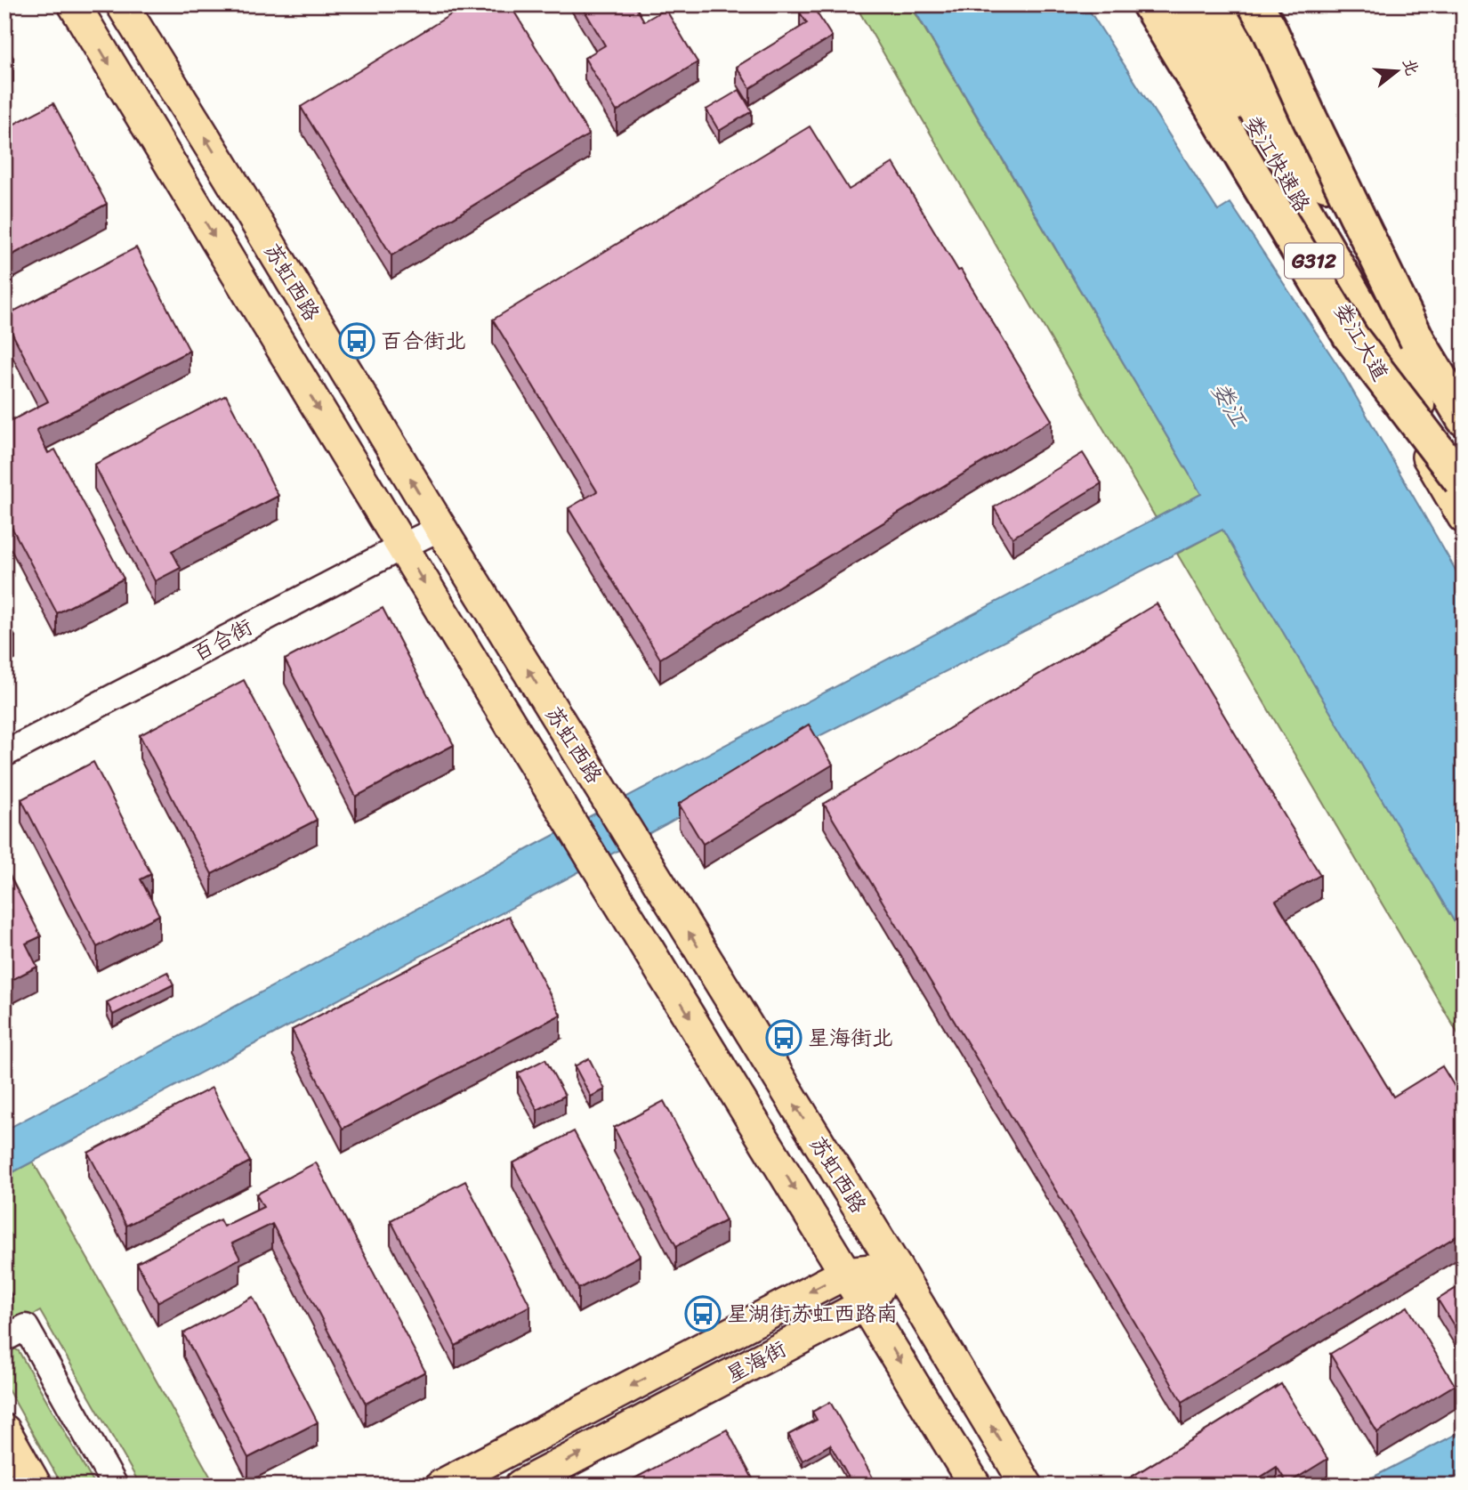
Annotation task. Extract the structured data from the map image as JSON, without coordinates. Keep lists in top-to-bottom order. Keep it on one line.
{"streets":{"highway":["娄江快速路"],"main road":["G312","苏虹西路","娄江大道","星海街"],"street":["百合街"]},"crossings":[["苏虹西路","百合街"],["苏虹西路","星海街"]],"water":["娄江"],"places":{"bus stop":["百合街北","星海街北","星湖街苏虹西路南"]},"north":"right"}
